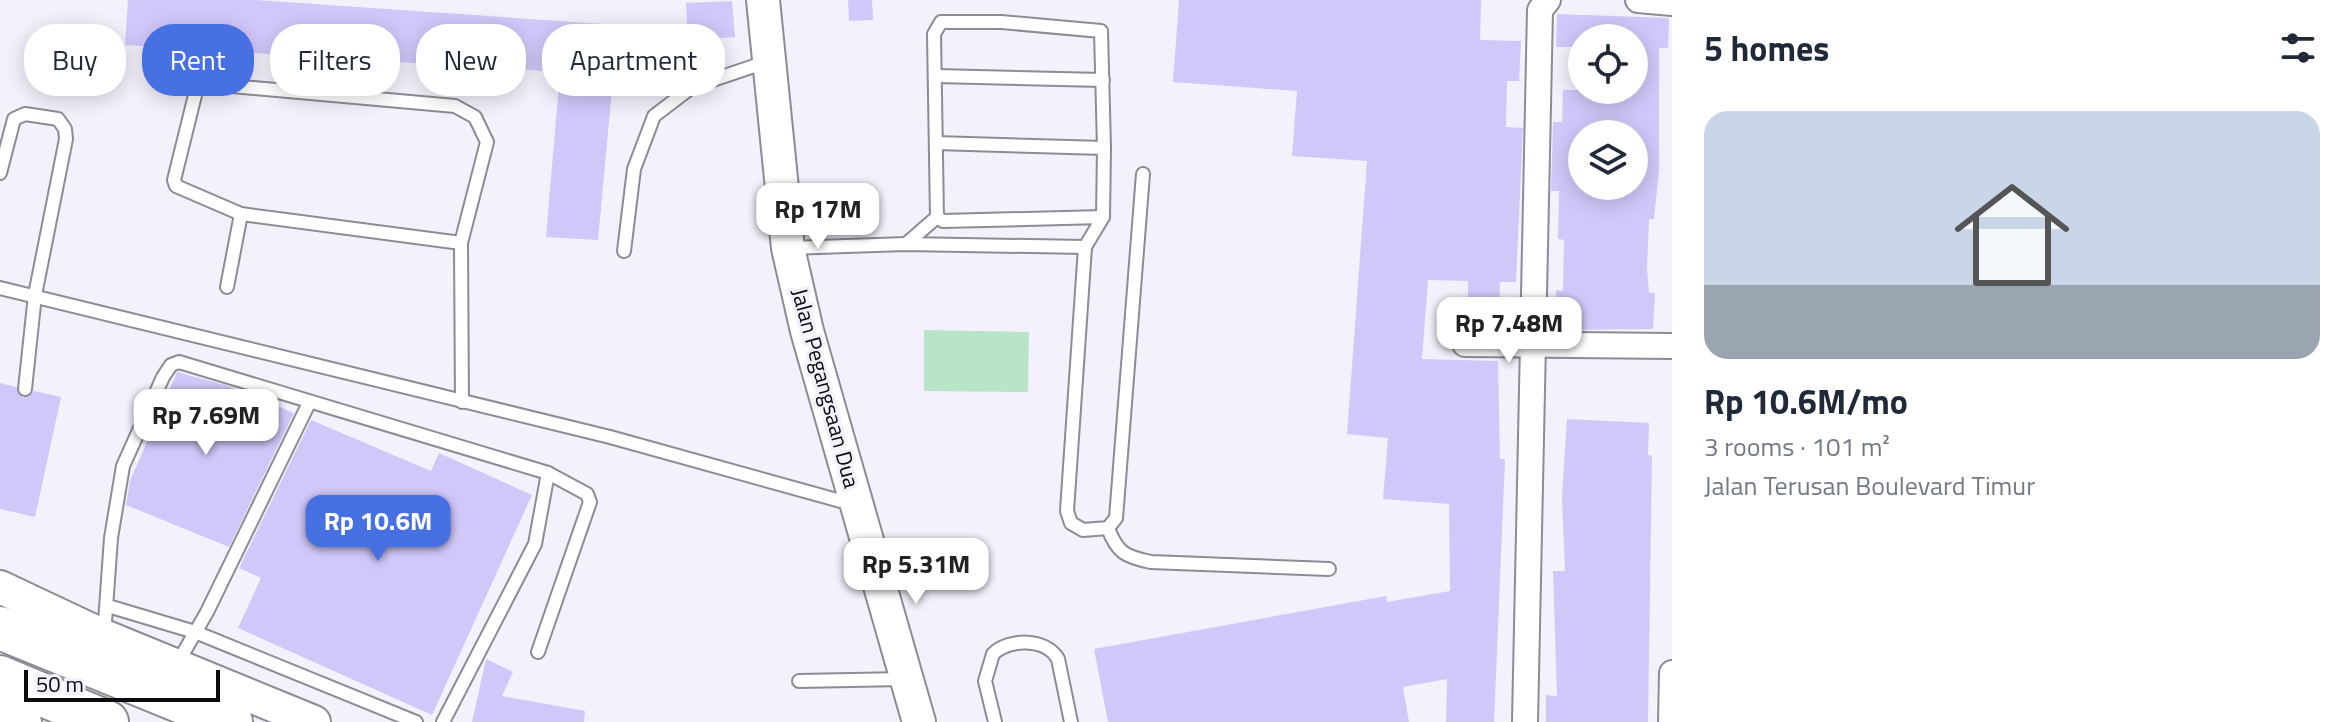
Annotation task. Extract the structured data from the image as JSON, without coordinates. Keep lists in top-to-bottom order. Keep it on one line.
{"streets":{"main road":["Jalan Pegangsaan Dua"]},"scale_bar":"50 m","page":{"heading":"5 homes","chip":["Buy","Rent","Filters","New","Apartment"],"list":[{"name":"Rp 10.6M/mo","note":"3 rooms · 101 m² · Jalan Terusan Boulevard Timur"}],"price":["Rp 17M","Rp 7.48M","Rp 7.69M","Rp 10.6M","Rp 5.31M"],"scale":"50 m"}}
